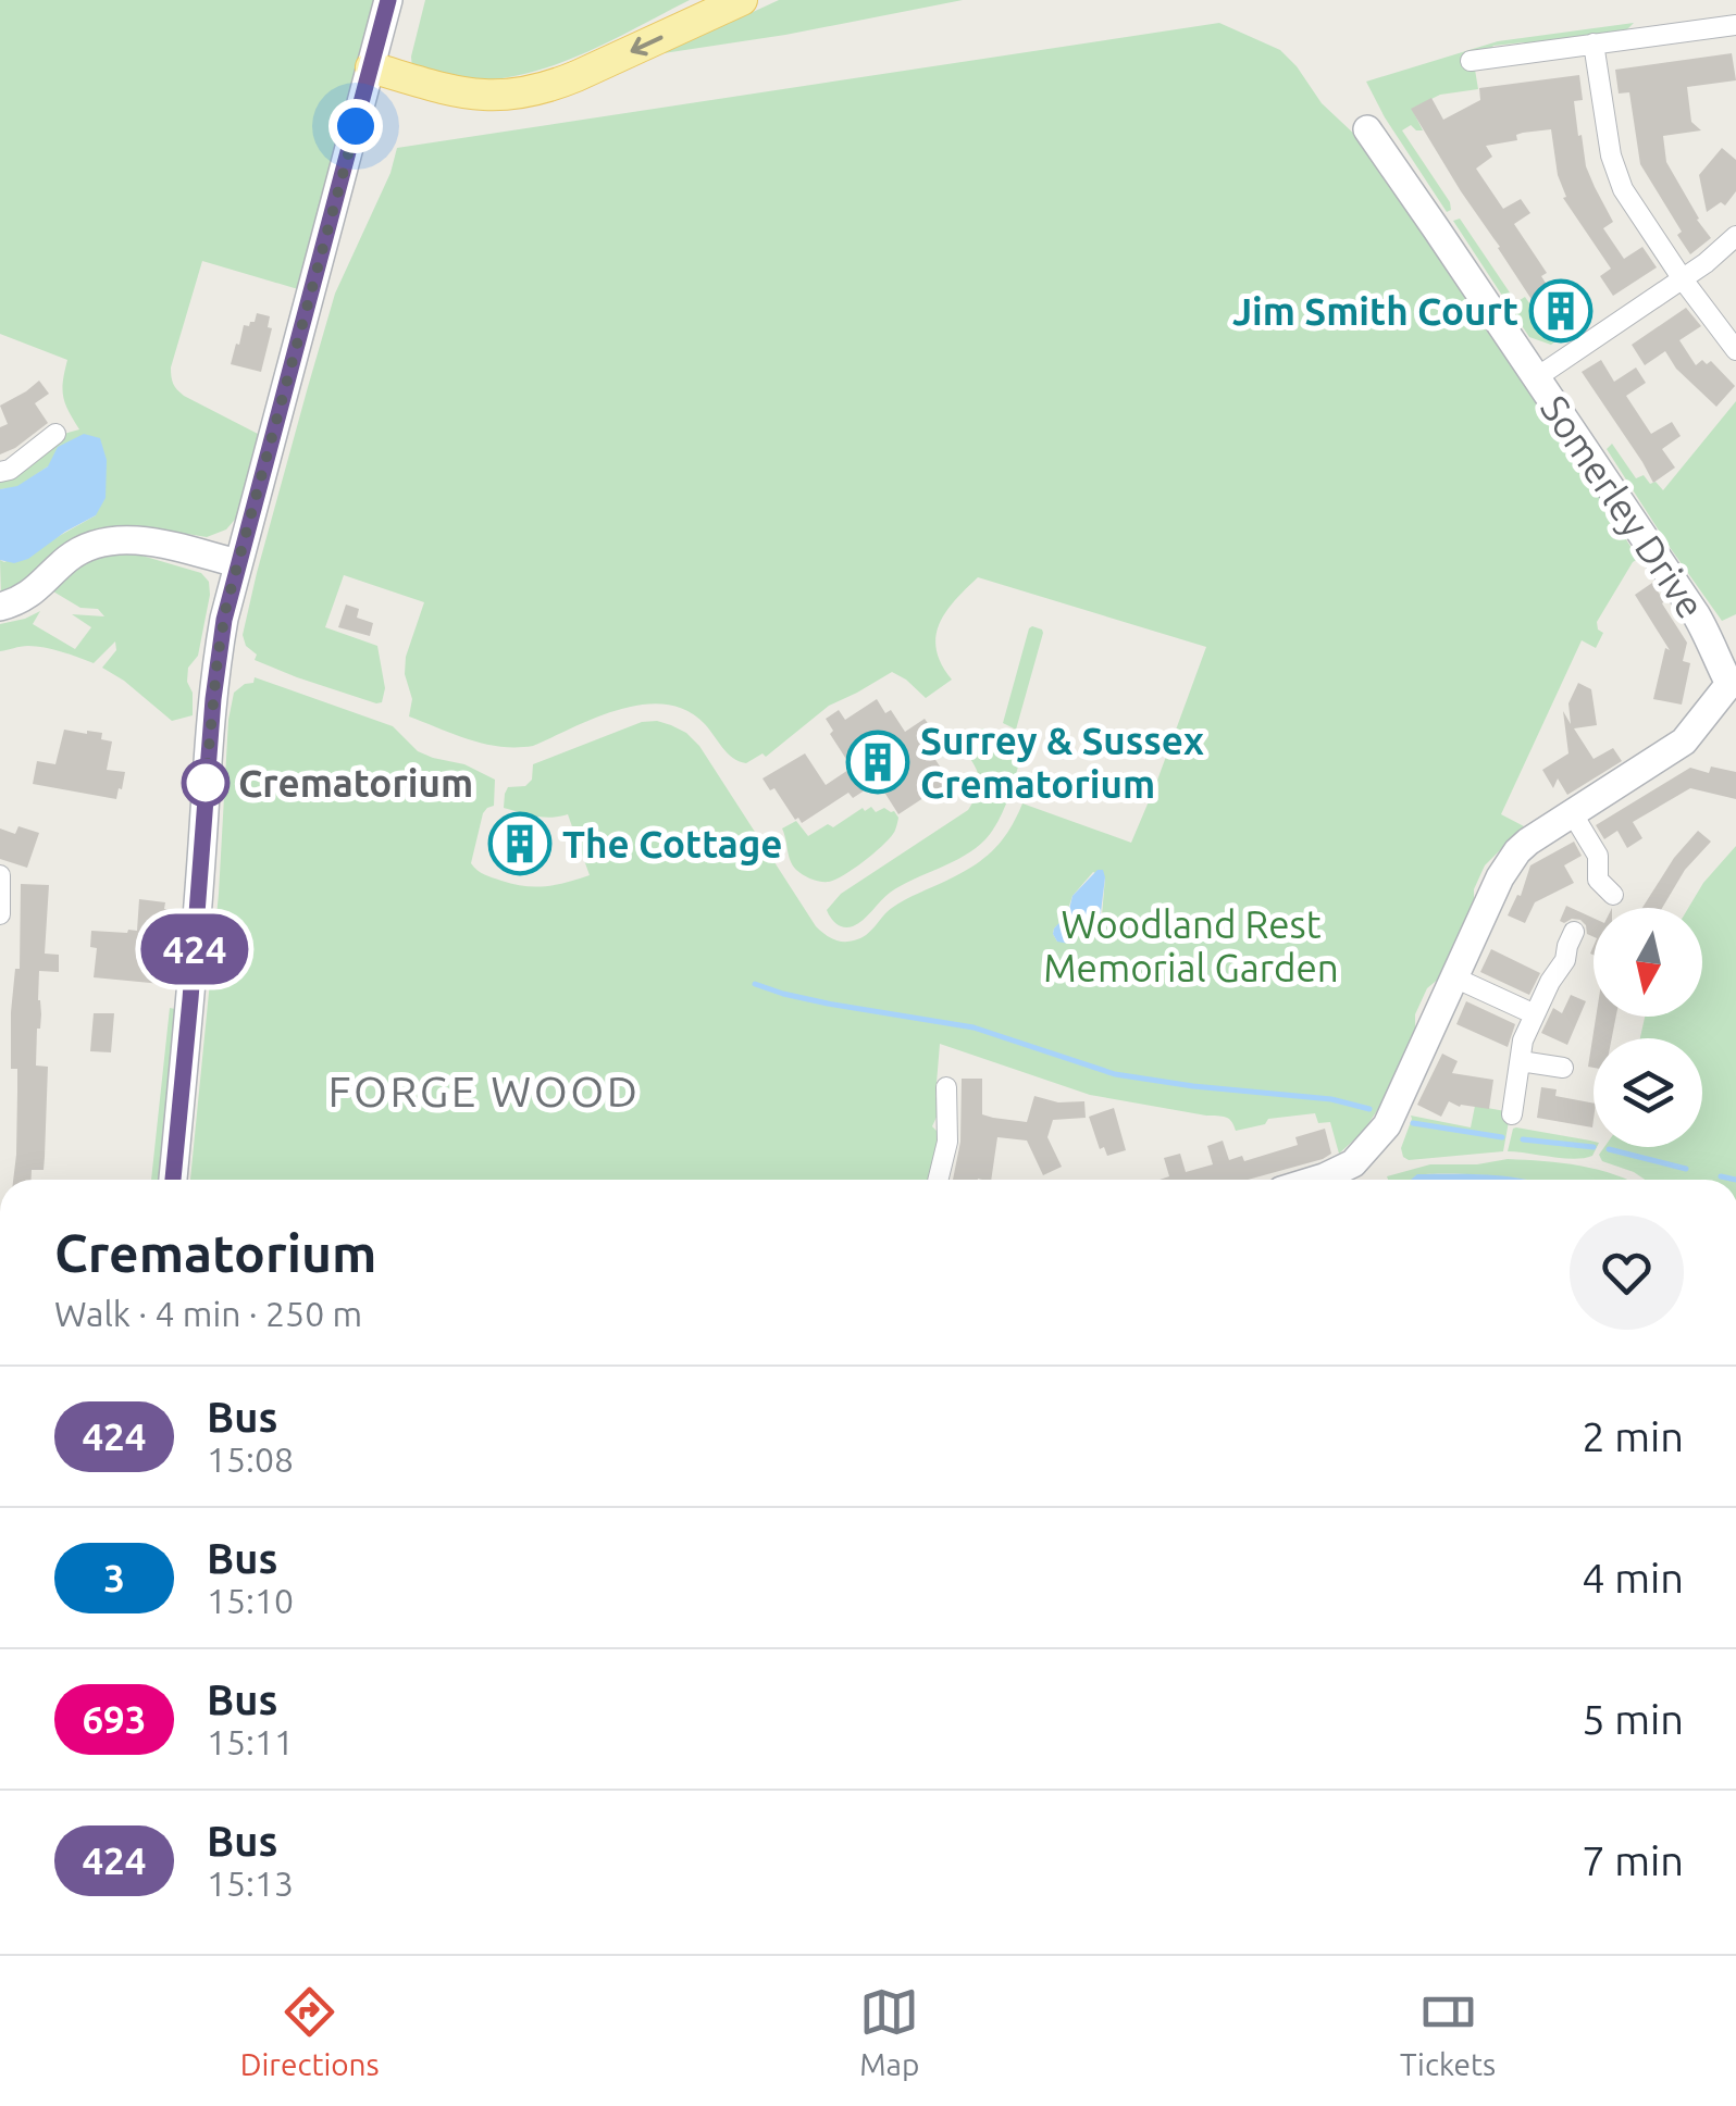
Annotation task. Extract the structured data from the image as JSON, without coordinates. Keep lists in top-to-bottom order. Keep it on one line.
{"streets":{"street":["Somerley Drive"]},"districts":["FORGE WOOD"],"parks":["Woodland Rest Memorial Garden"],"places":{"building":["Jim Smith Court","Surrey & Sussex Crematorium","The Cottage"],"other":["Crematorium"]},"lines":["bus line 424"],"north":"bottom","page":{"on_map":"424","heading":["Crematorium","Walk · 4 min · 250 m"],"list":[{"mark":"424","name":"Bus","note":"15:08","value":"2 min"},{"mark":"3","name":"Bus","note":"15:10","value":"4 min"},{"mark":"693","name":"Bus","note":"15:11","value":"5 min"},{"mark":"424","name":"Bus","note":"15:13","value":"7 min"}],"tabs":["Directions","Map","Tickets"]}}
